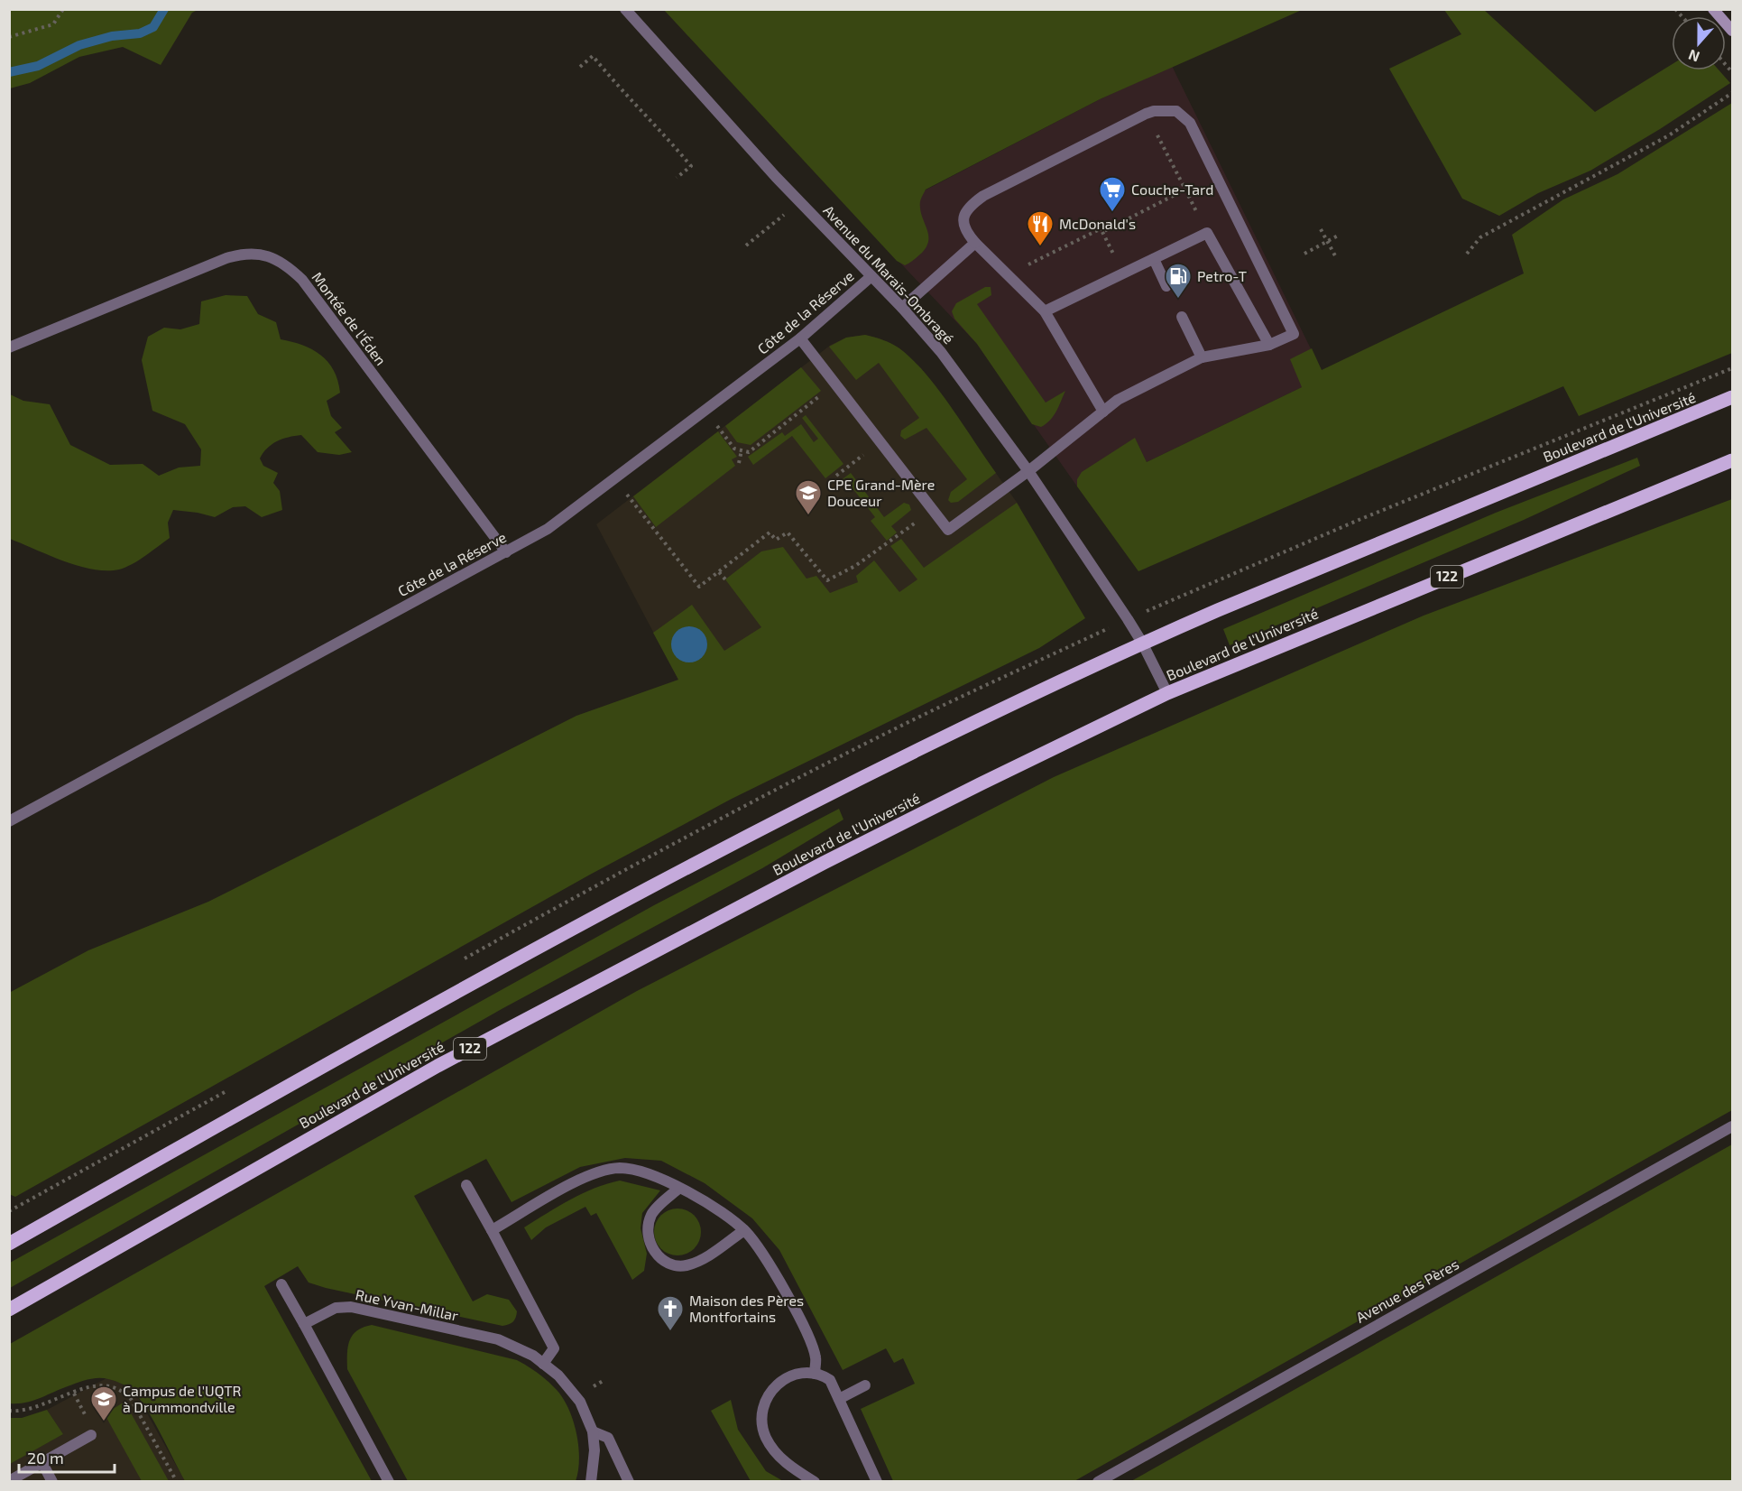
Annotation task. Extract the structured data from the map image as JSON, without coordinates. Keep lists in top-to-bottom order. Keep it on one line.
{"streets":{"main road":["Boulevard de l'Université","122"],"street":["Avenue du Marais-Ombragé","Côte de la Réserve","Montée de l'Éden","Avenue des Pères","Rue Yvan-Millar"]},"crossings":[["Avenue du Marais-Ombragé","Côte de la Réserve"],["Avenue du Marais-Ombragé","Boulevard de l'Université"],["Côte de la Réserve","Montée de l'Éden"]],"places":{"supermarket":["Couche-Tard"],"restaurant":["McDonald's"],"fuel station":["Petro-T"],"school or university":["CPE Grand-Mère Douceur","Campus de l'UQTR à Drummondville"],"church":["Maison des Pères Montfortains"]},"scale_bar":"20 m","north":"bottom"}
